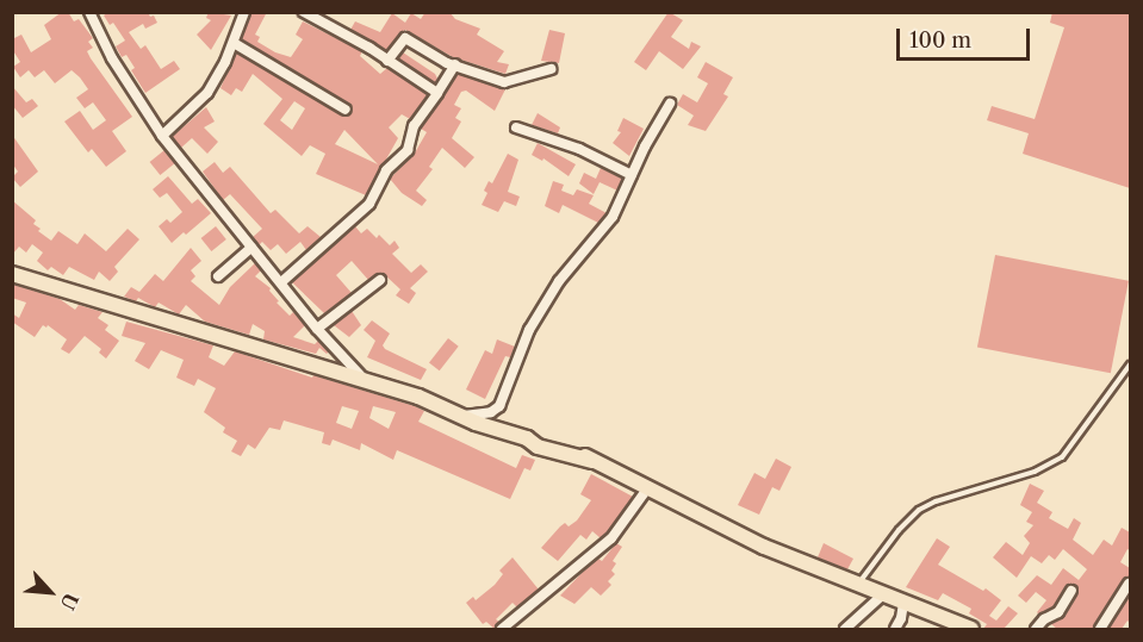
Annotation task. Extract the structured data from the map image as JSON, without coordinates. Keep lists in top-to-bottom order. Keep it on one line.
{"scale_bar":"100 m","north":"bottom right"}
